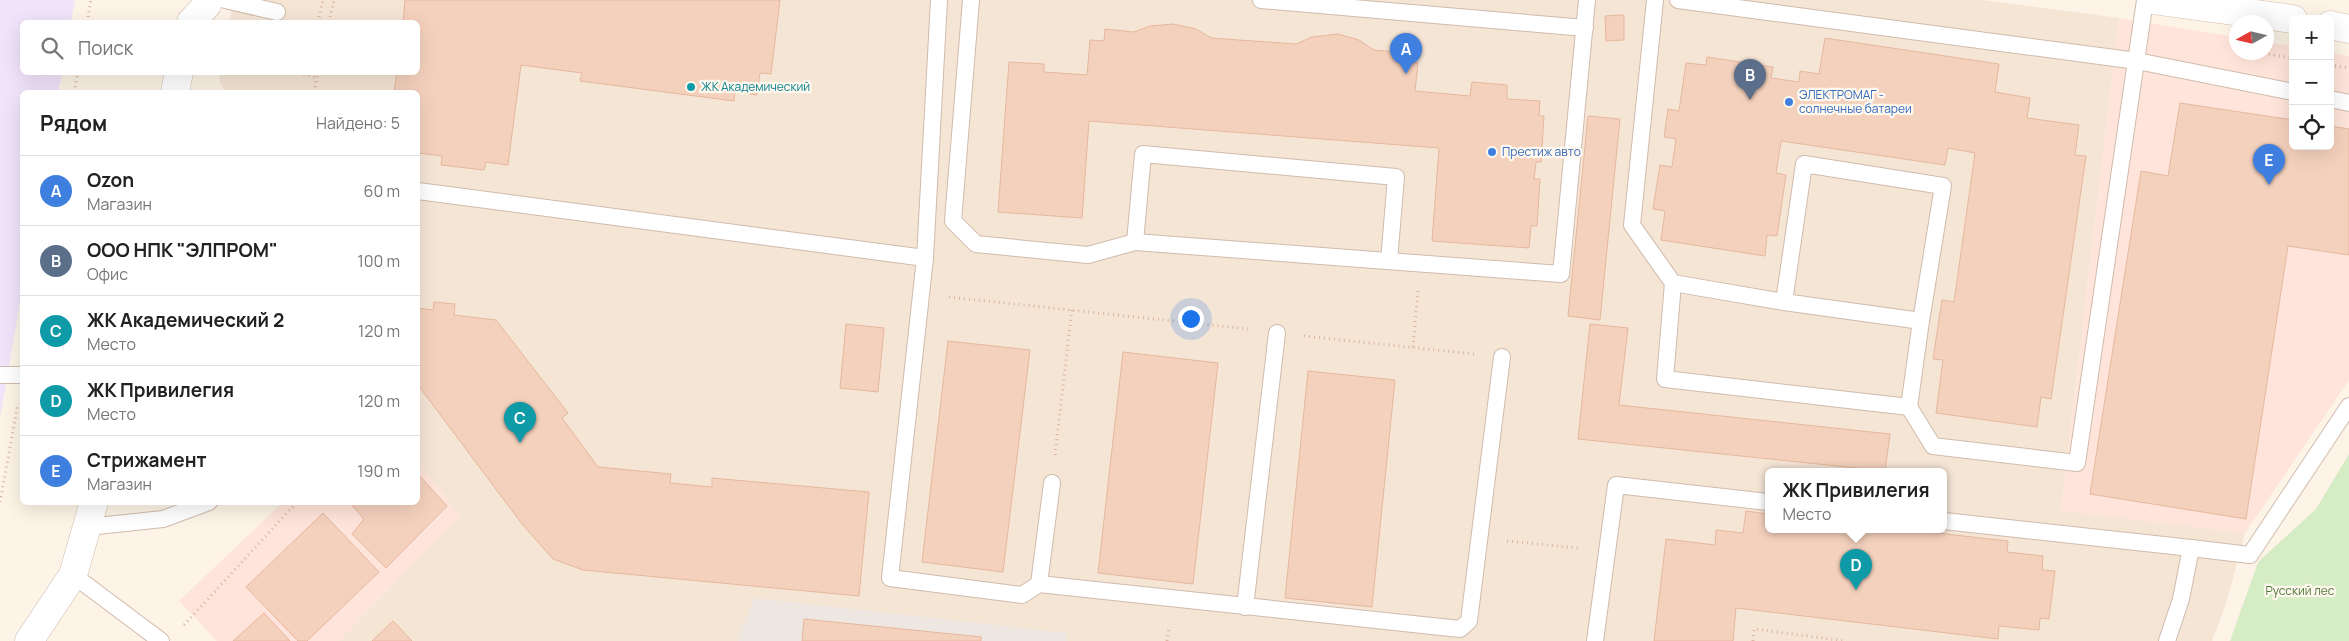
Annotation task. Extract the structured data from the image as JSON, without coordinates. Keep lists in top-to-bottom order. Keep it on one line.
{"parks":["Русский лес"],"places":["ЖК Академический","ЭЛЕКТРОМАГ - солнечные батареи","Престиж авто"],"north":"left","page":{"map_buttons":["+","−"],"search":"Поиск","pins":["A","B","E","C","D"],"heading":["Рядом","Найдено: 5"],"list":[{"mark":"A","name":"Ozon","note":"Магазин","value":"60 m"},{"mark":"B","name":"ООО НПК \"ЭЛПРОМ\"","note":"Офис","value":"100 m"},{"mark":"C","name":"ЖК Академический 2","note":"Место","value":"120 m"},{"mark":"D","name":"ЖК Привилегия","note":"Место","value":"120 m"},{"mark":"E","name":"Стрижамент","note":"Магазин","value":"190 m"}],"popup":["ЖК Привилегия","Место"]}}
